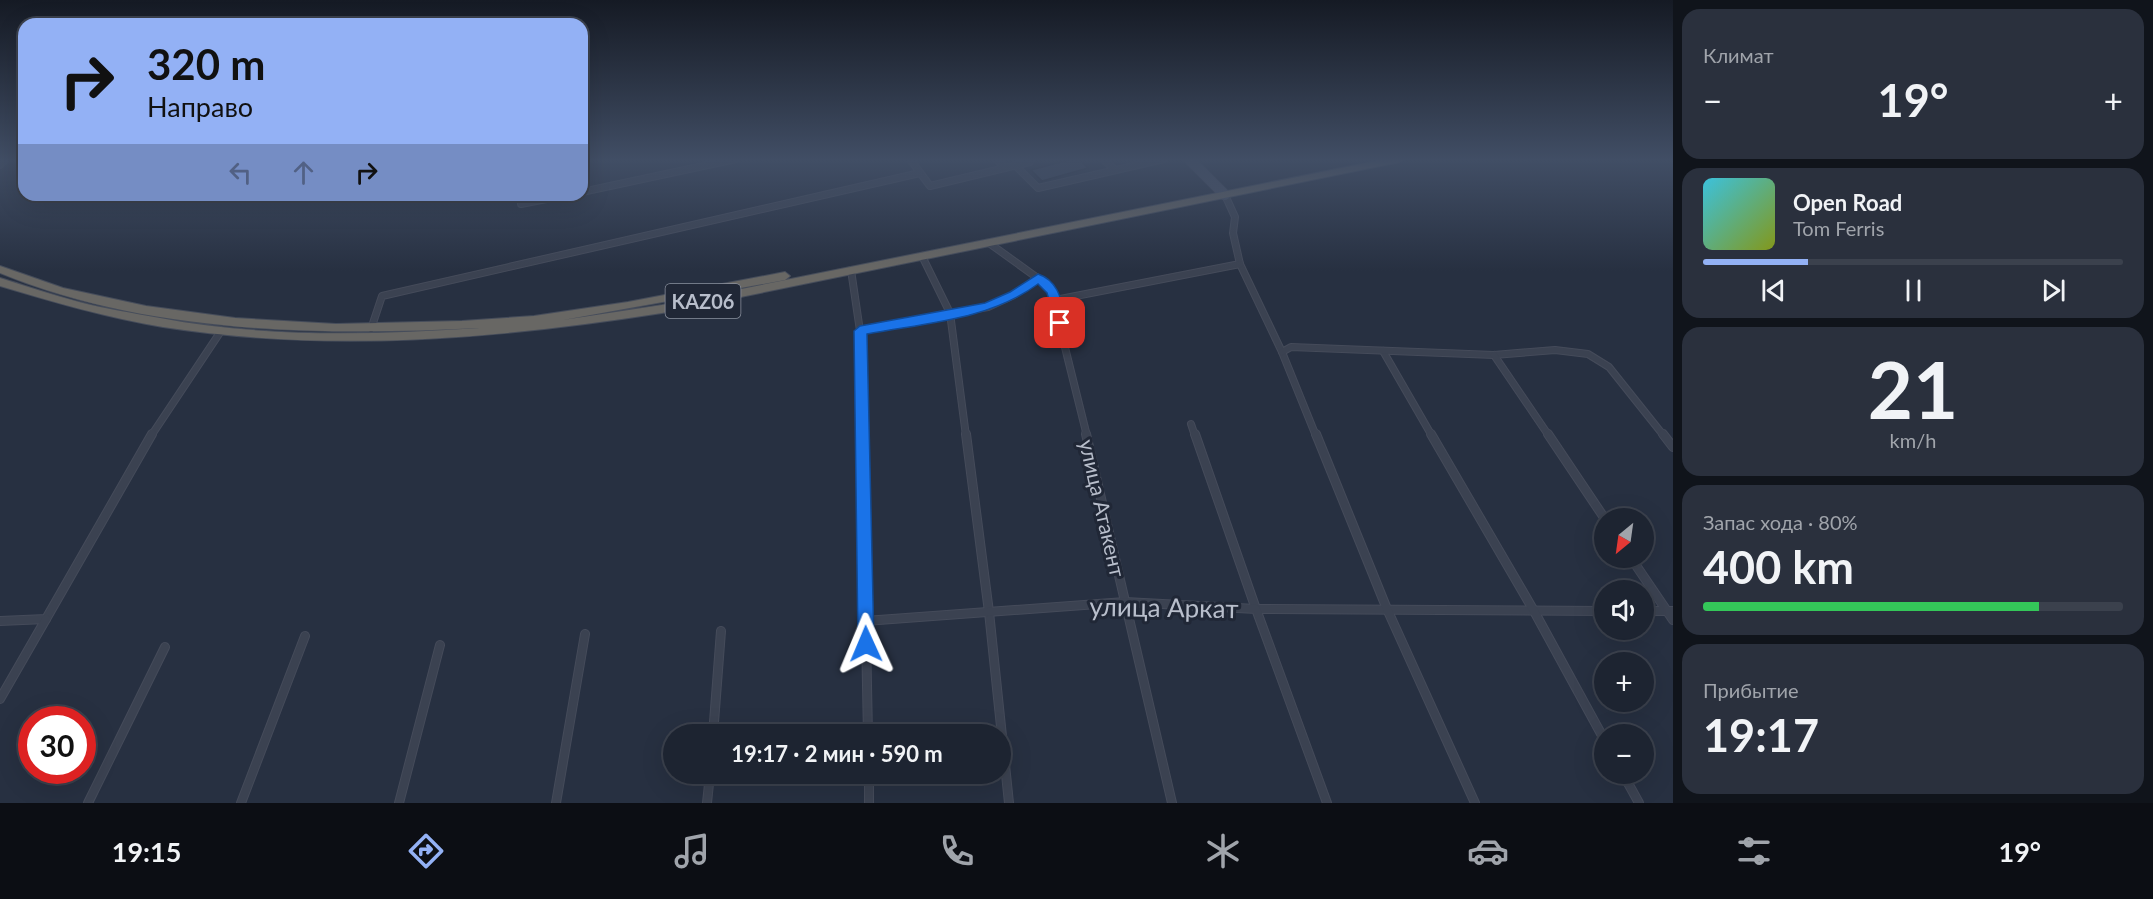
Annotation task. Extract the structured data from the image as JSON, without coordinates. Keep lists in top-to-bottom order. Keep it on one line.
{"streets":{"highway":["KАZ06"],"street":["улица Атакент","улица Аркат"]},"crossings":[["KАZ06","улица Атакент"],["улица Атакент","улица Аркат"]],"north":"bottom left","page":{"tile":["Климат",["21","km/h"],["Запас хода · 80%","400 km"],["Прибытие","19:17"]],"turn":["320 m","Направо"],"heat":["−","19°","+"],"song":["Open Road","Tom Ferris"],"map_buttons":["+","−"],"limit":"30","trip":"19:17 · 2 мин · 590 m","tabs":["19:15","19°"]}}
